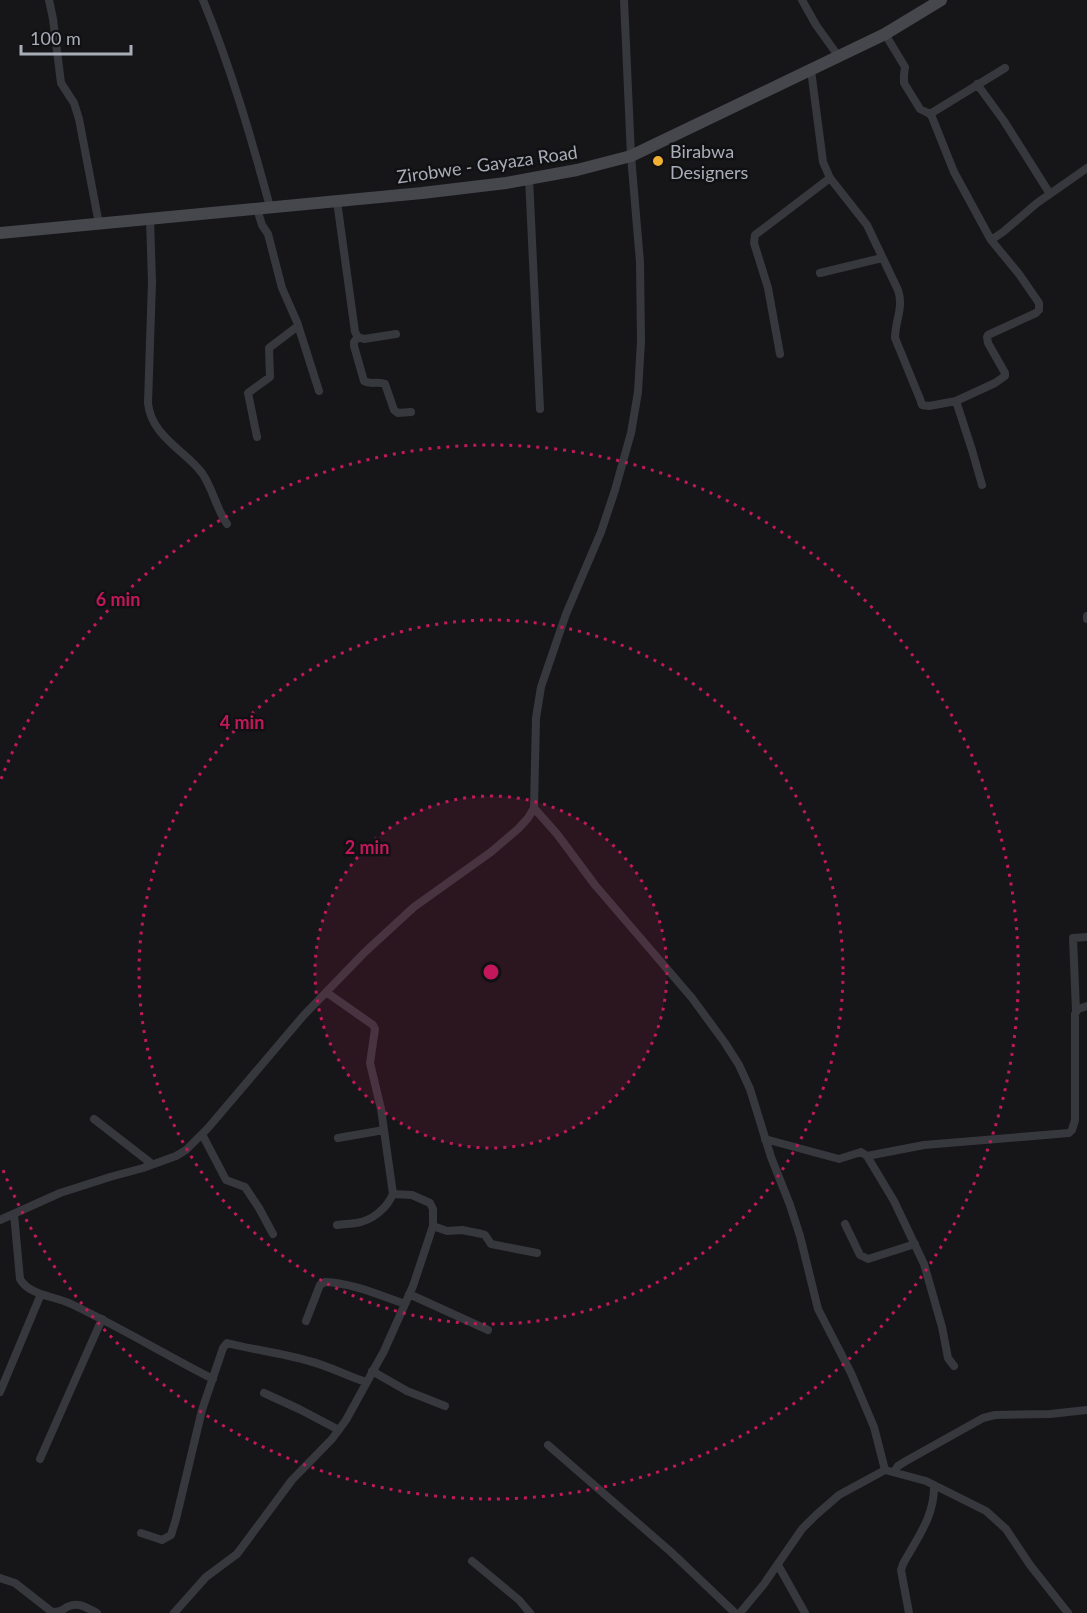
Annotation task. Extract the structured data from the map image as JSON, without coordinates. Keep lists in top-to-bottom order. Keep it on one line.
{"streets":{"street":["Zirobwe - Gayaza Road"]},"places":["Birabwa Designers"],"scale_bar":"100 m","rings":["6 min","4 min","2 min"]}
